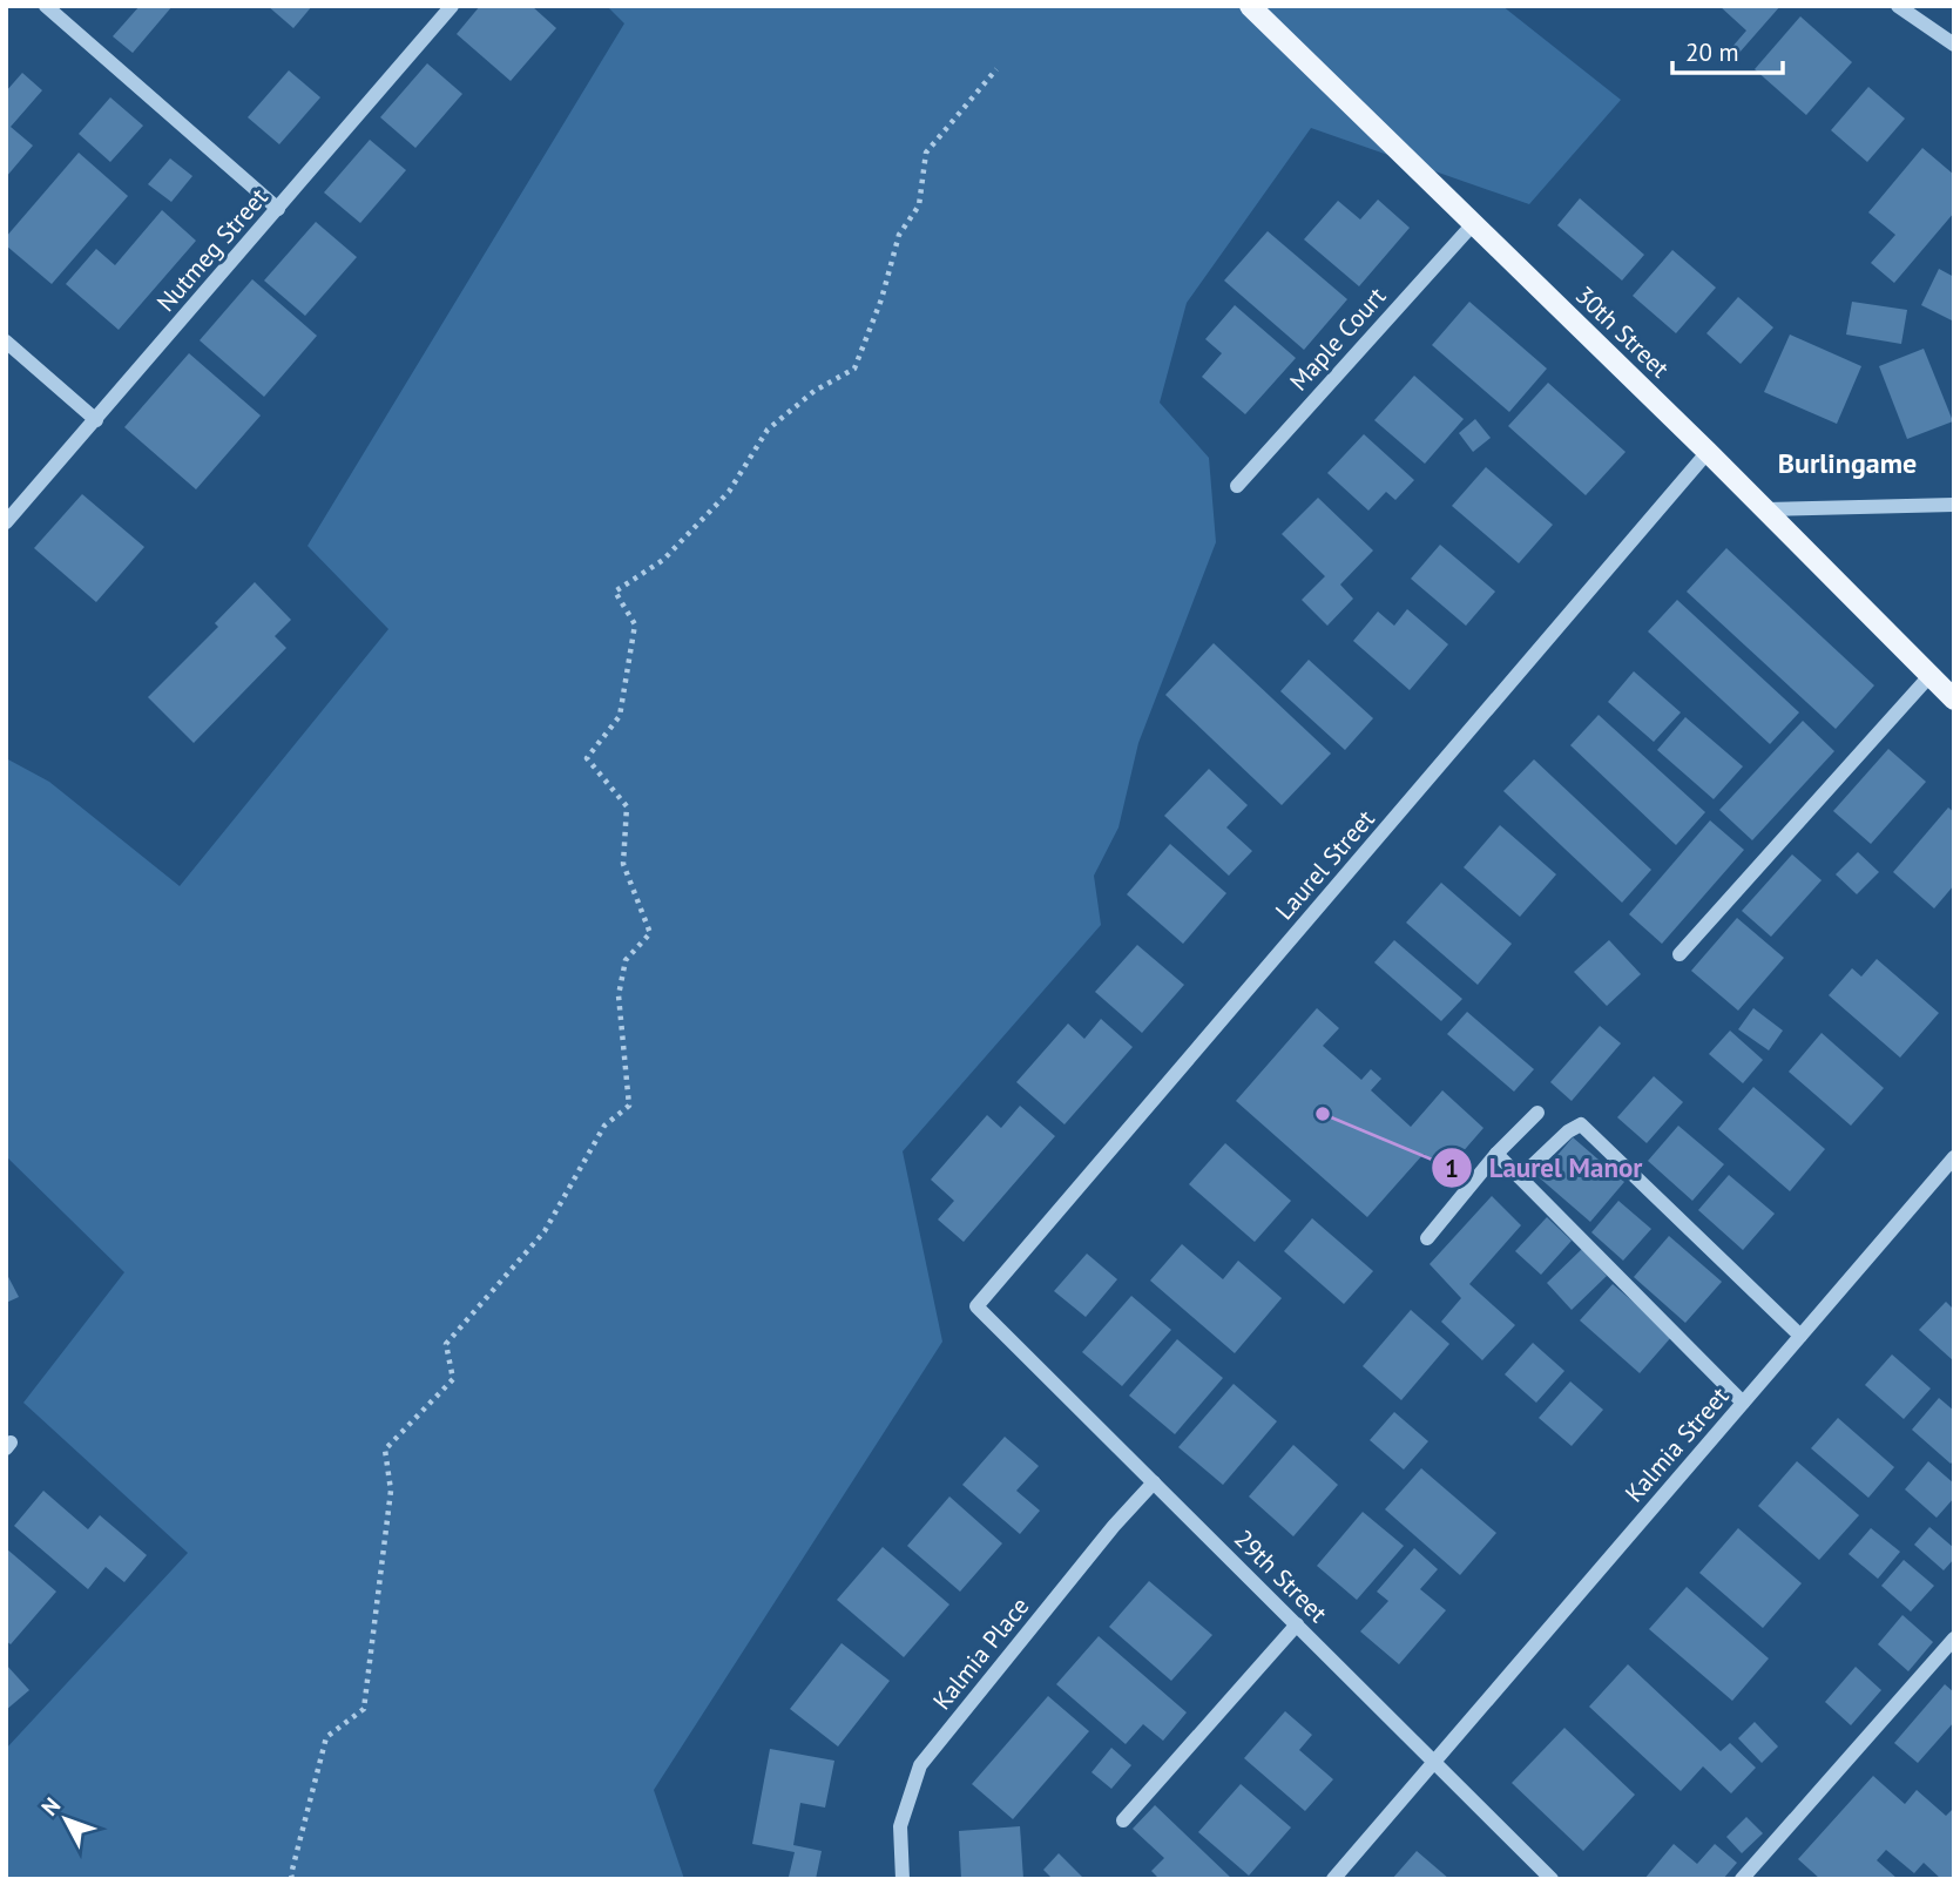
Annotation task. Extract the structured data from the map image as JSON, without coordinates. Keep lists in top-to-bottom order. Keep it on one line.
{"streets":{"main road":["30th Street"],"street":["Nutmeg Street","Maple Court","Laurel Street","Kalmia Street","29th Street","Kalmia Place"]},"crossings":[["30th Street","Maple Court"],["30th Street","Laurel Street"],["Laurel Street","29th Street"],["Kalmia Street","29th Street"],["29th Street","Kalmia Place"]],"districts":["Burlingame"],"places":["Laurel Manor"],"scale_bar":"20 m","north":"top left"}
